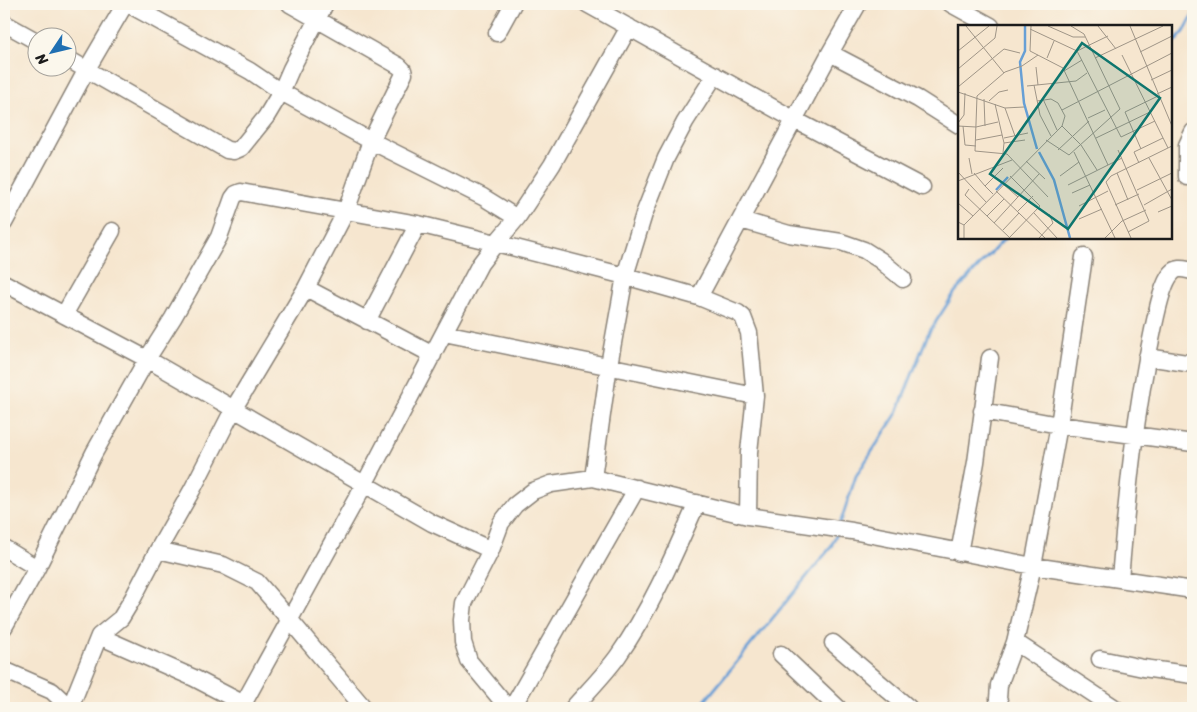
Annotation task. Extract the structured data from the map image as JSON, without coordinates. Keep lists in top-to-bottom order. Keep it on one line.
{"north":"bottom left"}
